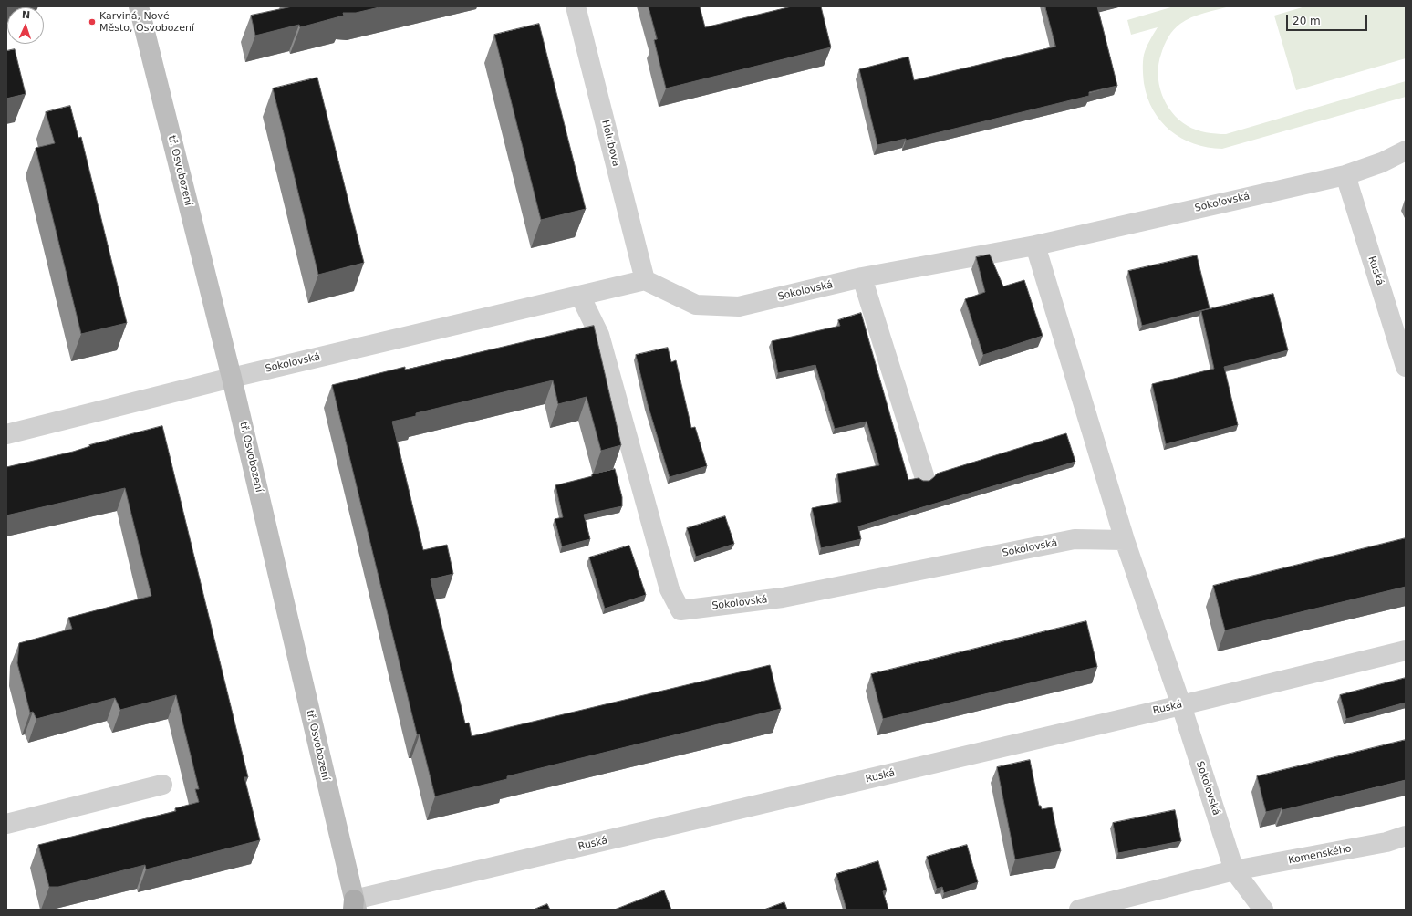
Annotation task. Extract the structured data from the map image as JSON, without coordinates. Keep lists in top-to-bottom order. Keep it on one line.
{"streets":{"street":["Holubova","tř. Osvobození","Sokolovská","Ruská","Komenského"]},"crossings":[["Holubova","Sokolovská"],["tř. Osvobození","Sokolovská"],["tř. Osvobození","Ruská"],["Sokolovská","Ruská"],["Sokolovská","Komenského"]],"places":["Karviná, Nové Město, Osvobození"],"scale_bar":"20 m","north":"top"}
